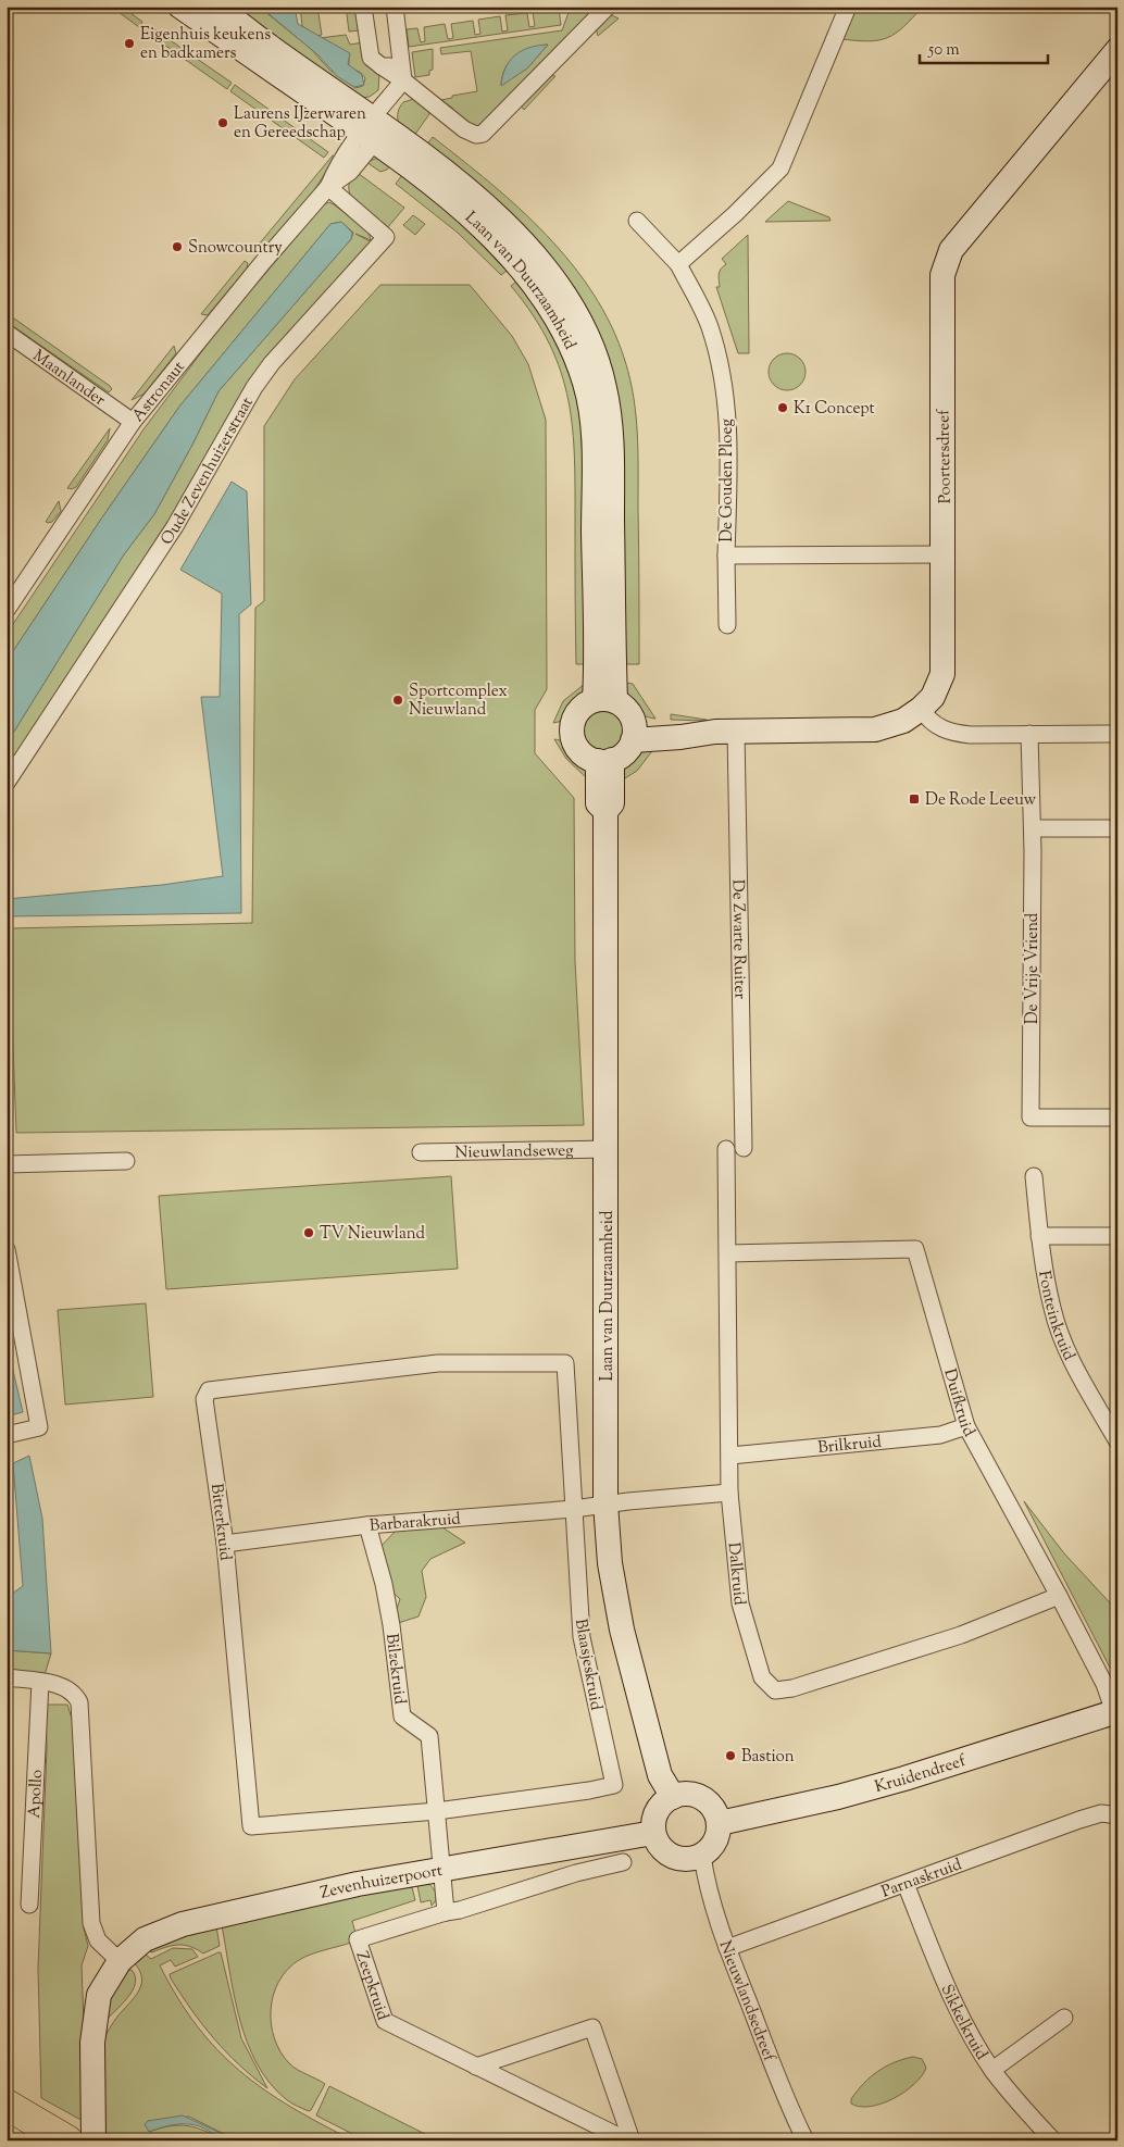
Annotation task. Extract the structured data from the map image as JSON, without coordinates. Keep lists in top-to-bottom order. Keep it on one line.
{"streets":{"street":["Laan van Duurzaamheid","Maanlander","Astronaut","Poortersdreef","Oude Zevenhuizerstraat","De Gouden Ploeg","De Zwarte Ruiter","De Vrije Vriend","Nieuwlandseweg","Fonteinkruid","Duifkruid","Brilkruid","Bitterkruid","Barbarakruid","Dalkruid","Blaasjeskruid","Bilzekruid","Kruidendreef","Apollo","Parnaskruid","Zevenhuizerpoort","Zeepkruid","Nieuwlandsedreef","Sikkelkruid"]},"crossings":[["Laan van Duurzaamheid","Astronaut"],["Laan van Duurzaamheid","Poortersdreef"],["Laan van Duurzaamheid","Nieuwlandseweg"],["Laan van Duurzaamheid","Barbarakruid"],["Laan van Duurzaamheid","Kruidendreef"],["Laan van Duurzaamheid","Zevenhuizerpoort"],["Laan van Duurzaamheid","Nieuwlandsedreef"],["Maanlander","Astronaut"],["Astronaut","Oude Zevenhuizerstraat"],["Poortersdreef","De Gouden Ploeg"],["Poortersdreef","De Zwarte Ruiter"],["De Zwarte Ruiter","Dalkruid"],["Duifkruid","Brilkruid"],["Duifkruid","Dalkruid"],["Duifkruid","Kruidendreef"],["Brilkruid","Dalkruid"],["Bitterkruid","Barbarakruid"],["Bitterkruid","Blaasjeskruid"],["Bitterkruid","Bilzekruid"],["Barbarakruid","Blaasjeskruid"],["Barbarakruid","Bilzekruid"],["Blaasjeskruid","Bilzekruid"],["Bilzekruid","Zevenhuizerpoort"],["Kruidendreef","Zevenhuizerpoort"],["Kruidendreef","Nieuwlandsedreef"],["Parnaskruid","Nieuwlandsedreef"],["Parnaskruid","Sikkelkruid"],["Zevenhuizerpoort","Nieuwlandsedreef"]],"places":{"other":["Eigenhuis keukens en badkamers","Laurens IJzerwaren en Gereedschap","Snowcountry","K1 Concept","Sportcomplex Nieuwland","TV Nieuwland","Bastion"],"transit":["De Rode Leeuw"]},"scale_bar":"50 m"}
